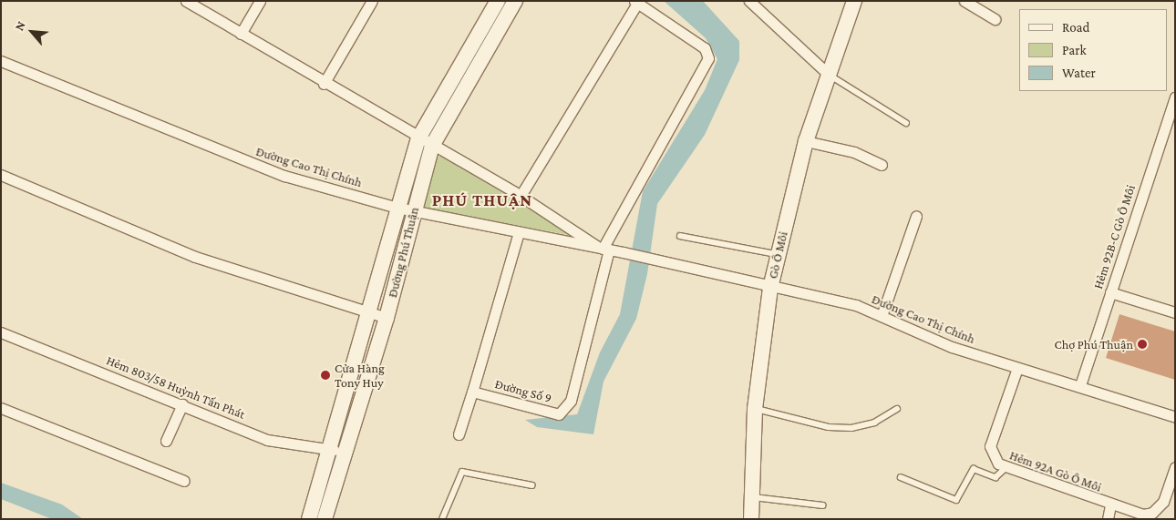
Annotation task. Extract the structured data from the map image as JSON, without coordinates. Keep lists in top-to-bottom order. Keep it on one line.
{"streets":{"street":["Đường Cao Thị Chính","Hẻm 92B-C Gò Ô Môi","Đường Phú Thuận","Gò Ô Môi","Hẻm 803/58 Huỳnh Tấn Phát","Đường Số 9","Hẻm 92A Gò Ô Môi"]},"crossings":[["Đường Cao Thị Chính","Hẻm 92B-C Gò Ô Môi"],["Đường Cao Thị Chính","Đường Phú Thuận"],["Đường Cao Thị Chính","Gò Ô Môi"],["Đường Cao Thị Chính","Đường Số 9"],["Đường Cao Thị Chính","Hẻm 92A Gò Ô Môi"],["Đường Phú Thuận","Hẻm 803/58 Huỳnh Tấn Phát"]],"districts":["PHÚ THUẬN"],"places":["Chợ Phú Thuận","Cửa Hàng Tony Huy"],"legend":["Road","Park","Water"],"north":"top left"}
